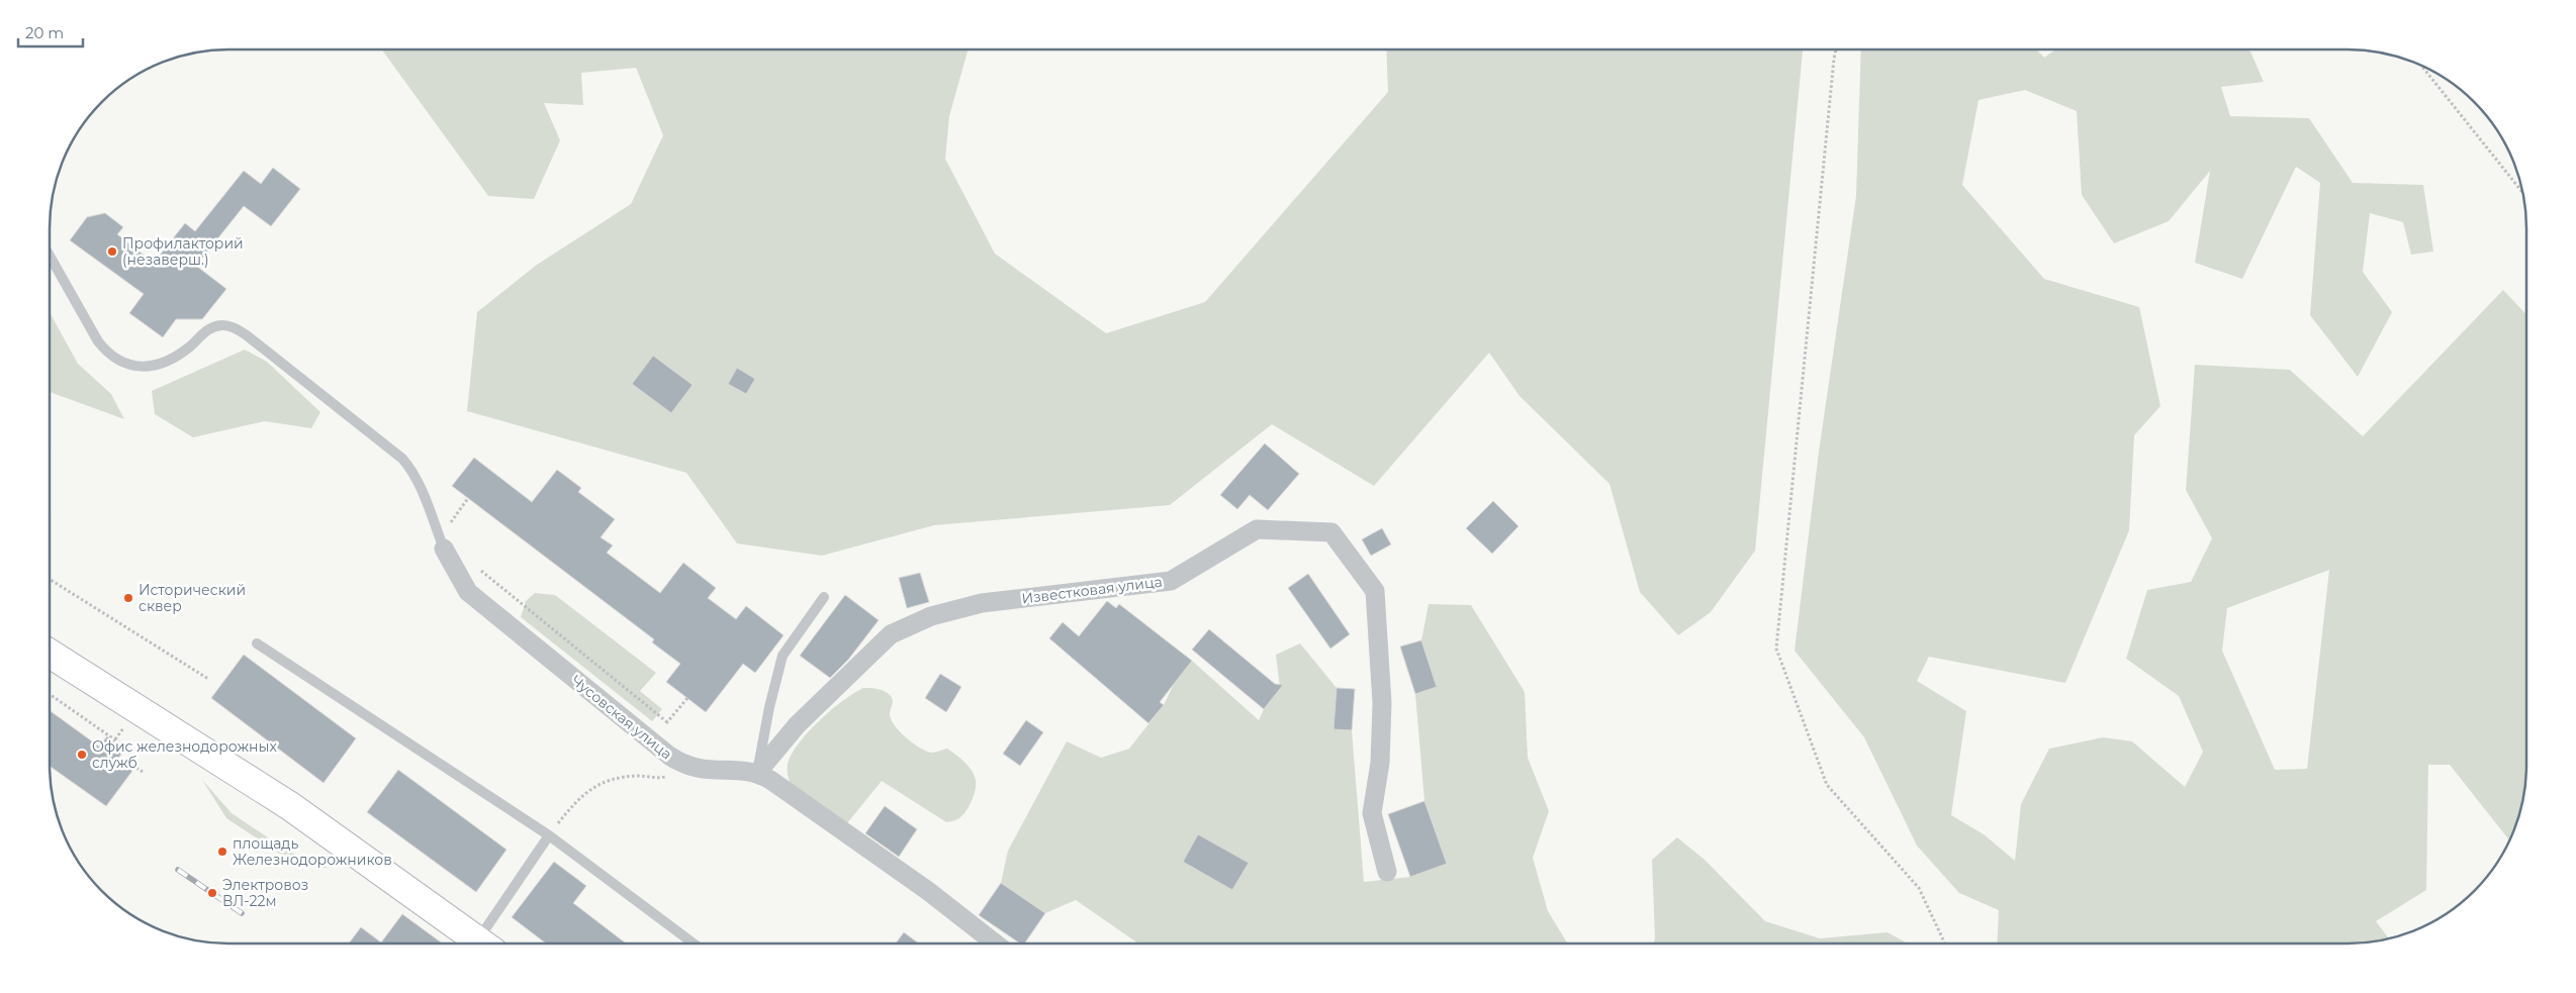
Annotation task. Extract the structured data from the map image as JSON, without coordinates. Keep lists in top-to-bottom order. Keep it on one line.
{"streets":{"street":["Известковая улица","Чусовская улица"]},"crossings":[["Известковая улица","Чусовская улица"]],"places":["Профилакторий (незаверш.)","Исторический сквер","Офис железнодорожных служб","площадь Железнодорожников","Электровоз ВЛ-22м"],"scale_bar":"20 m"}
